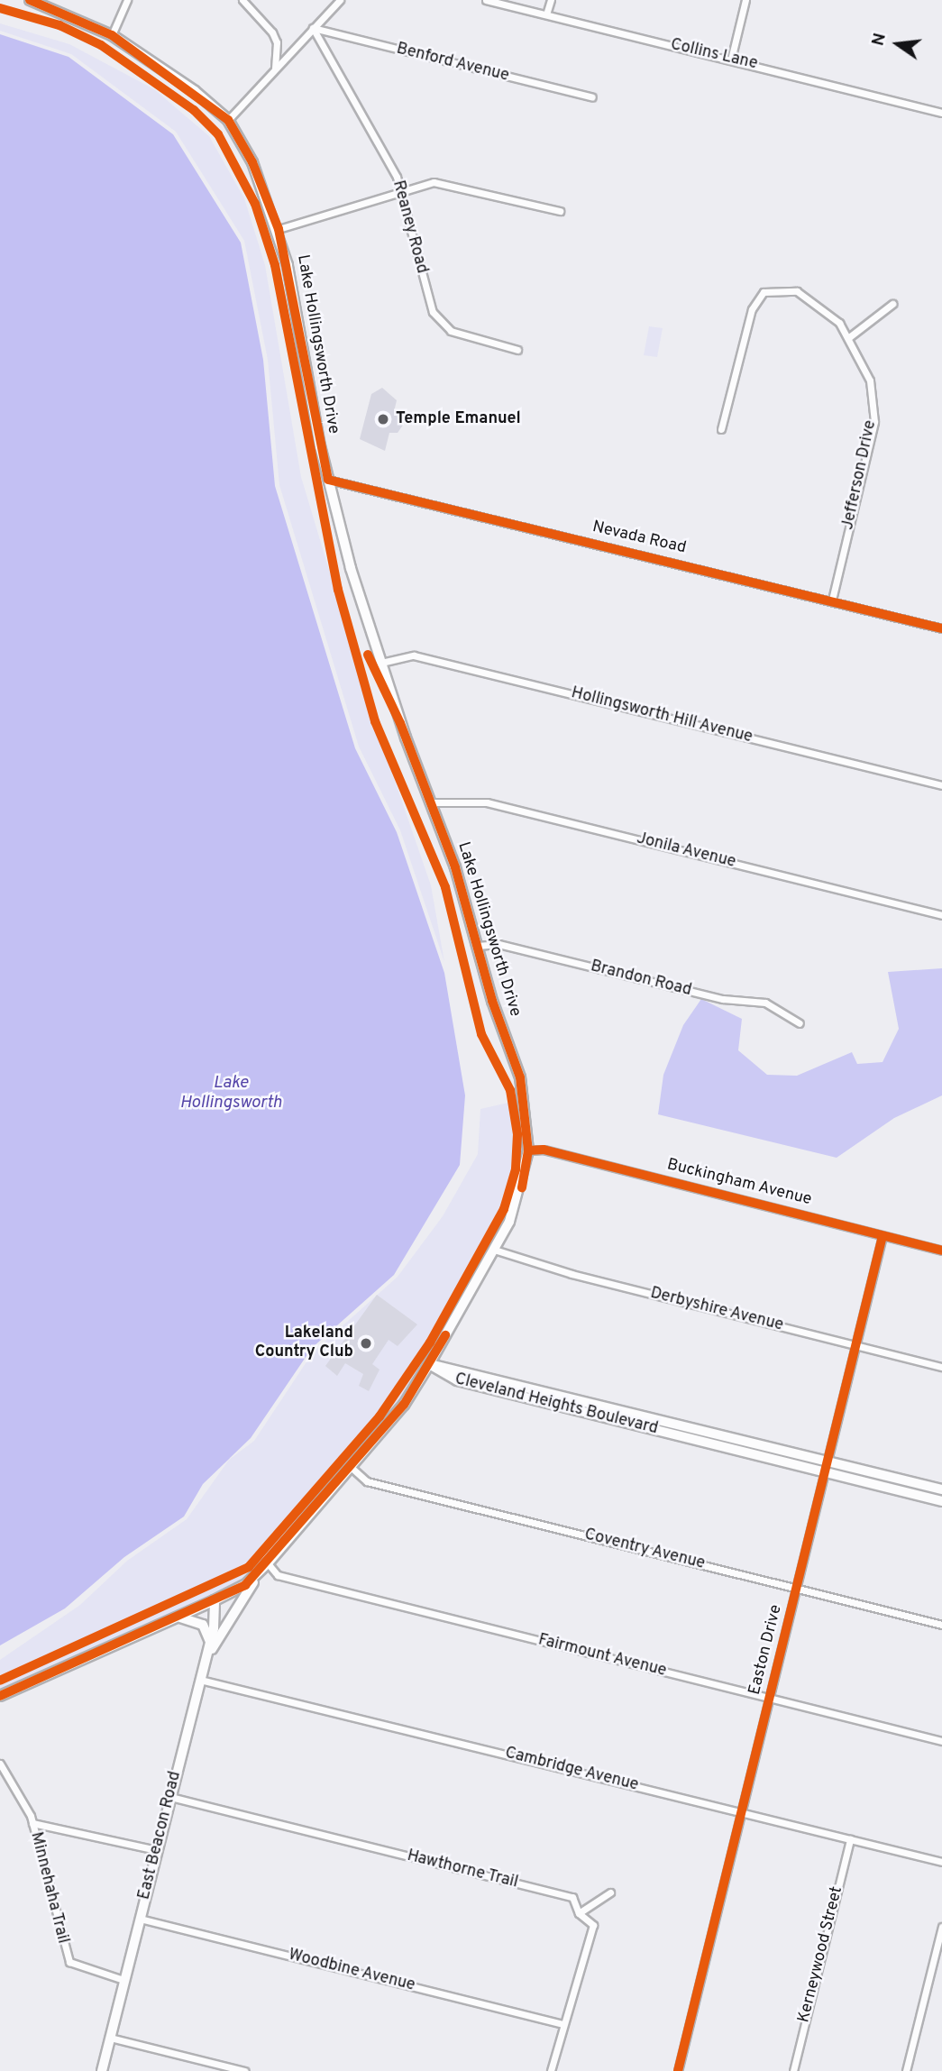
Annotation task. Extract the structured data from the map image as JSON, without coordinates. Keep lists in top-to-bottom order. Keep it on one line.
{"streets":{"street":["Collins Lane","Benford Avenue","Reaney Road","Lake Hollingsworth Drive","Jefferson Drive","Nevada Road","Hollingsworth Hill Avenue","Jonila Avenue","Brandon Road","Buckingham Avenue","Derbyshire Avenue","Cleveland Heights Boulevard","Coventry Avenue","Easton Drive","Fairmount Avenue","Cambridge Avenue","East Beacon Road","Hawthorne Trail","Minnehaha Trail","Kerneywood Street","Woodbine Avenue"]},"crossings":[["Benford Avenue","Reaney Road"],["Lake Hollingsworth Drive","Nevada Road"],["Lake Hollingsworth Drive","Hollingsworth Hill Avenue"],["Lake Hollingsworth Drive","Jonila Avenue"],["Lake Hollingsworth Drive","Brandon Road"],["Lake Hollingsworth Drive","Buckingham Avenue"],["Lake Hollingsworth Drive","Derbyshire Avenue"],["Lake Hollingsworth Drive","Cleveland Heights Boulevard"],["Lake Hollingsworth Drive","Coventry Avenue"],["Lake Hollingsworth Drive","Fairmount Avenue"],["Lake Hollingsworth Drive","East Beacon Road"],["Jefferson Drive","Nevada Road"],["Buckingham Avenue","Easton Drive"],["Derbyshire Avenue","Easton Drive"],["Cleveland Heights Boulevard","Easton Drive"],["Coventry Avenue","Easton Drive"],["Easton Drive","Fairmount Avenue"],["Easton Drive","Cambridge Avenue"],["Cambridge Avenue","East Beacon Road"],["Cambridge Avenue","Kerneywood Street"],["East Beacon Road","Hawthorne Trail"],["East Beacon Road","Minnehaha Trail"],["East Beacon Road","Woodbine Avenue"],["Hawthorne Trail","Woodbine Avenue"]],"water":["Lake Hollingsworth"],"places":["Temple Emanuel","Lakeland Country Club"],"north":"left"}
